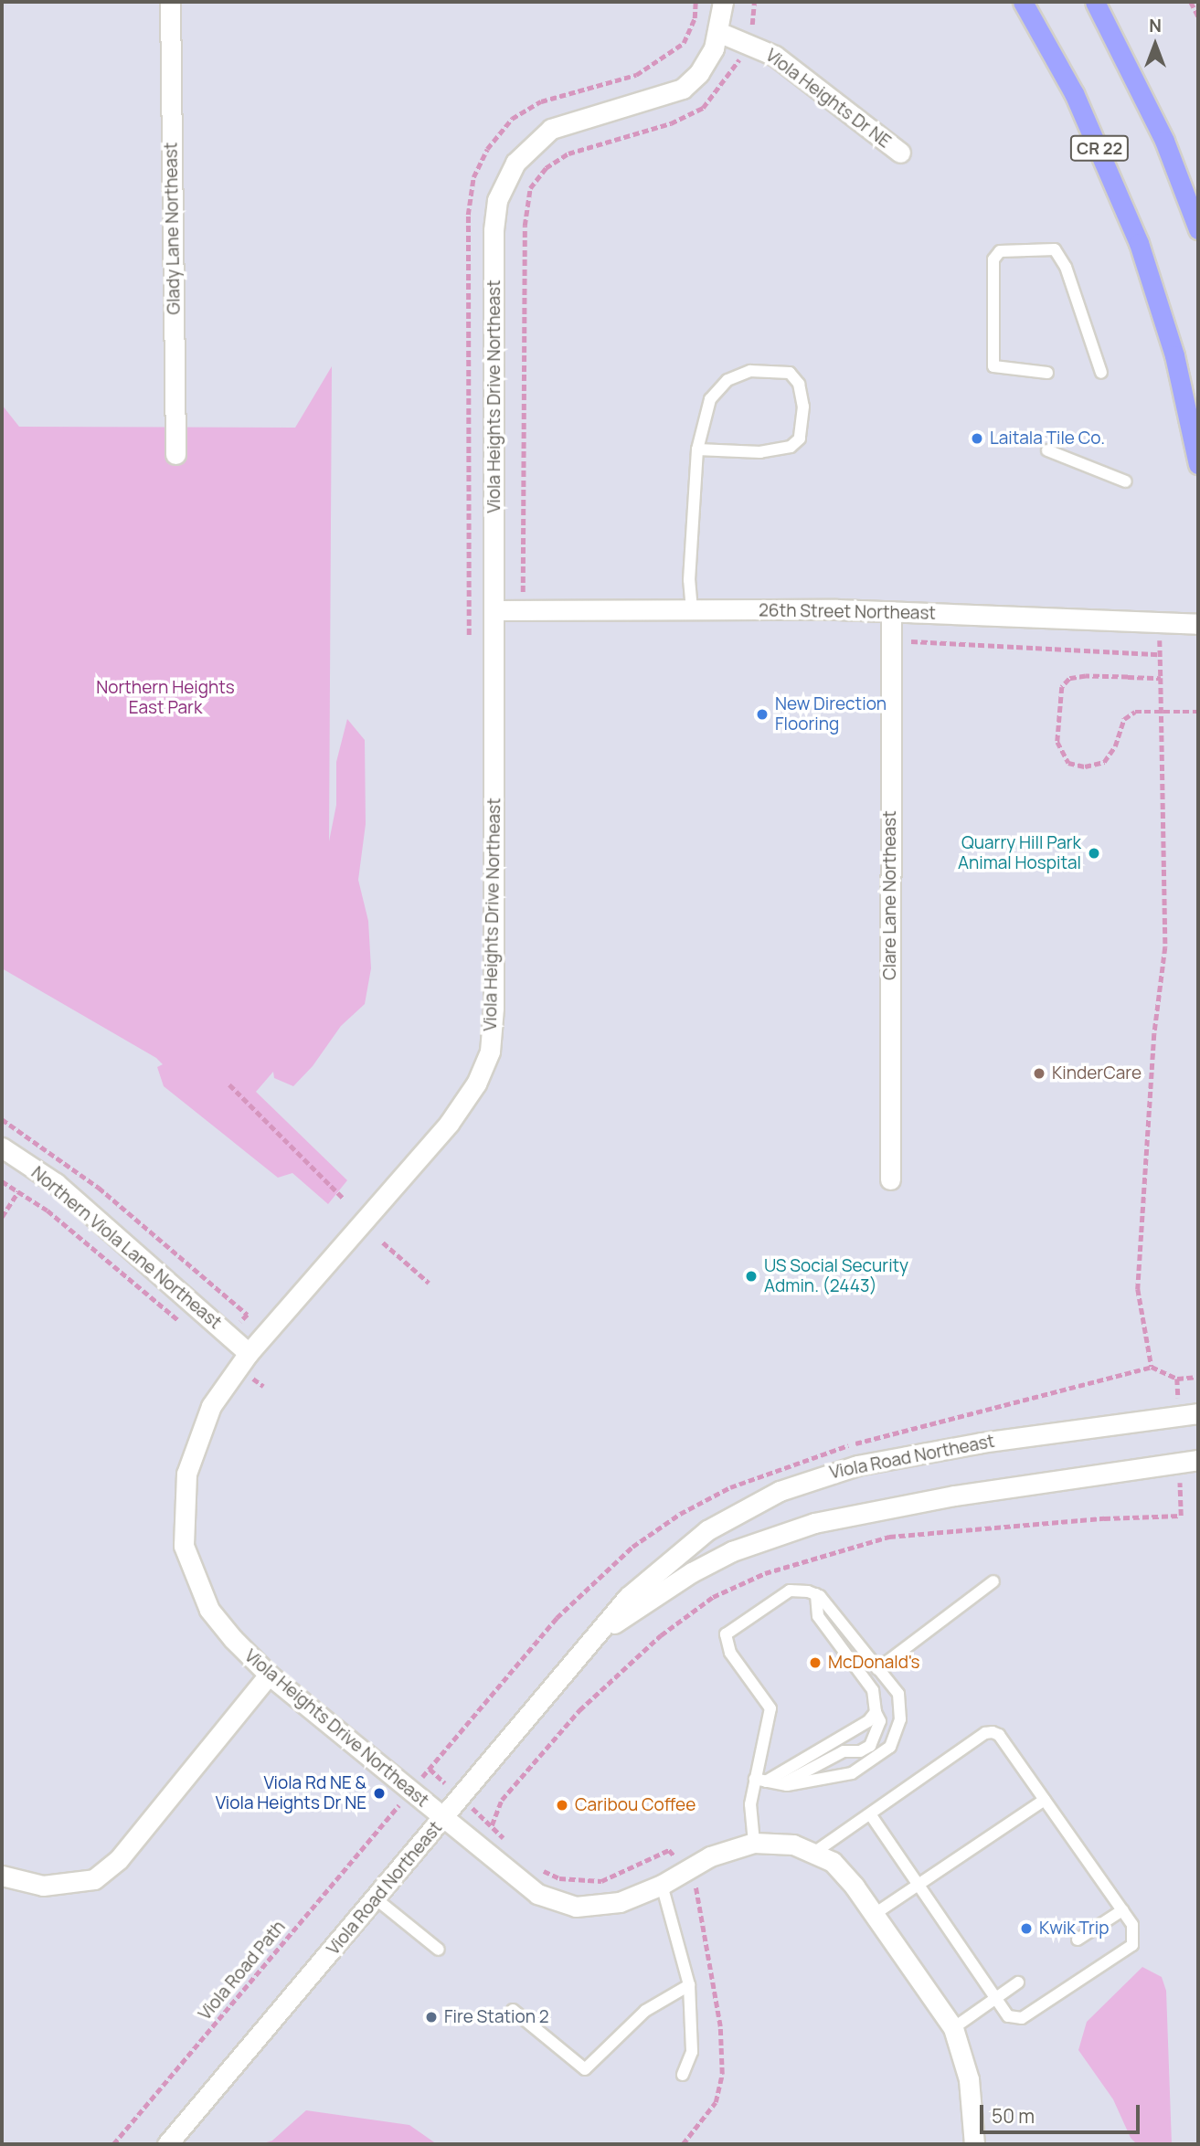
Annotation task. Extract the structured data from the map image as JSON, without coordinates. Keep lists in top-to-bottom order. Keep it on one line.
{"streets":{"main road":["CR 22"],"street":["Viola Heights Dr NE","Glady Lane Northeast","Viola Heights Drive Northeast","26th Street Northeast","Clare Lane Northeast","Northern Viola Lane Northeast","Viola Road Northeast"],"path":["Viola Road Path"]},"crossings":[["Viola Heights Dr NE","Viola Heights Drive Northeast"],["Viola Heights Drive Northeast","26th Street Northeast"],["Viola Heights Drive Northeast","Northern Viola Lane Northeast"],["Viola Heights Drive Northeast","Viola Road Northeast"],["26th Street Northeast","Clare Lane Northeast"]],"parks":["Northern Heights East Park"],"places":["Laitala Tile Co.","New Direction Flooring","Quarry Hill Park Animal Hospital","KinderCare","US Social Security Admin. (2443)","McDonald's","Viola Rd NE & Viola Heights Dr NE","Caribou Coffee","Kwik Trip","Fire Station 2"],"scale_bar":"50 m","north":"top"}
